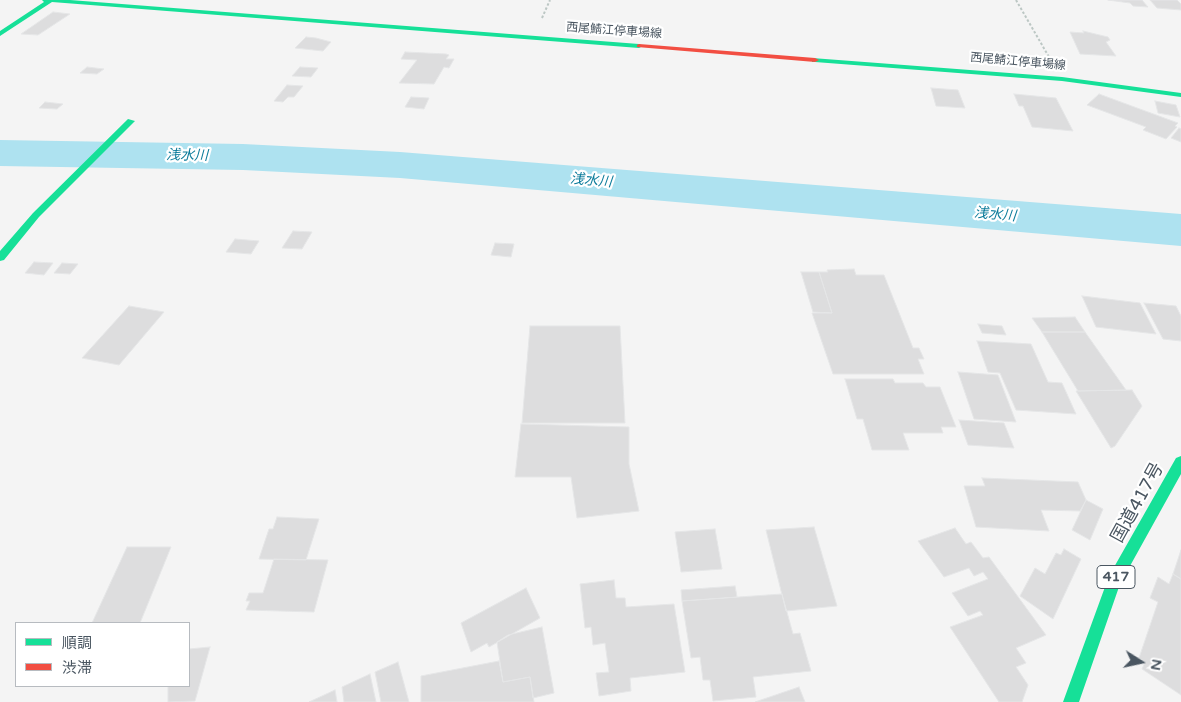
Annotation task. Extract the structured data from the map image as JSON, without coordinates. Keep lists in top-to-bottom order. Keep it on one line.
{"streets":{"main road":["西尾鯖江停車場線","国道417号","417"]},"water":["浅水川"],"legend":["順調","渋滞"],"north":"right"}
